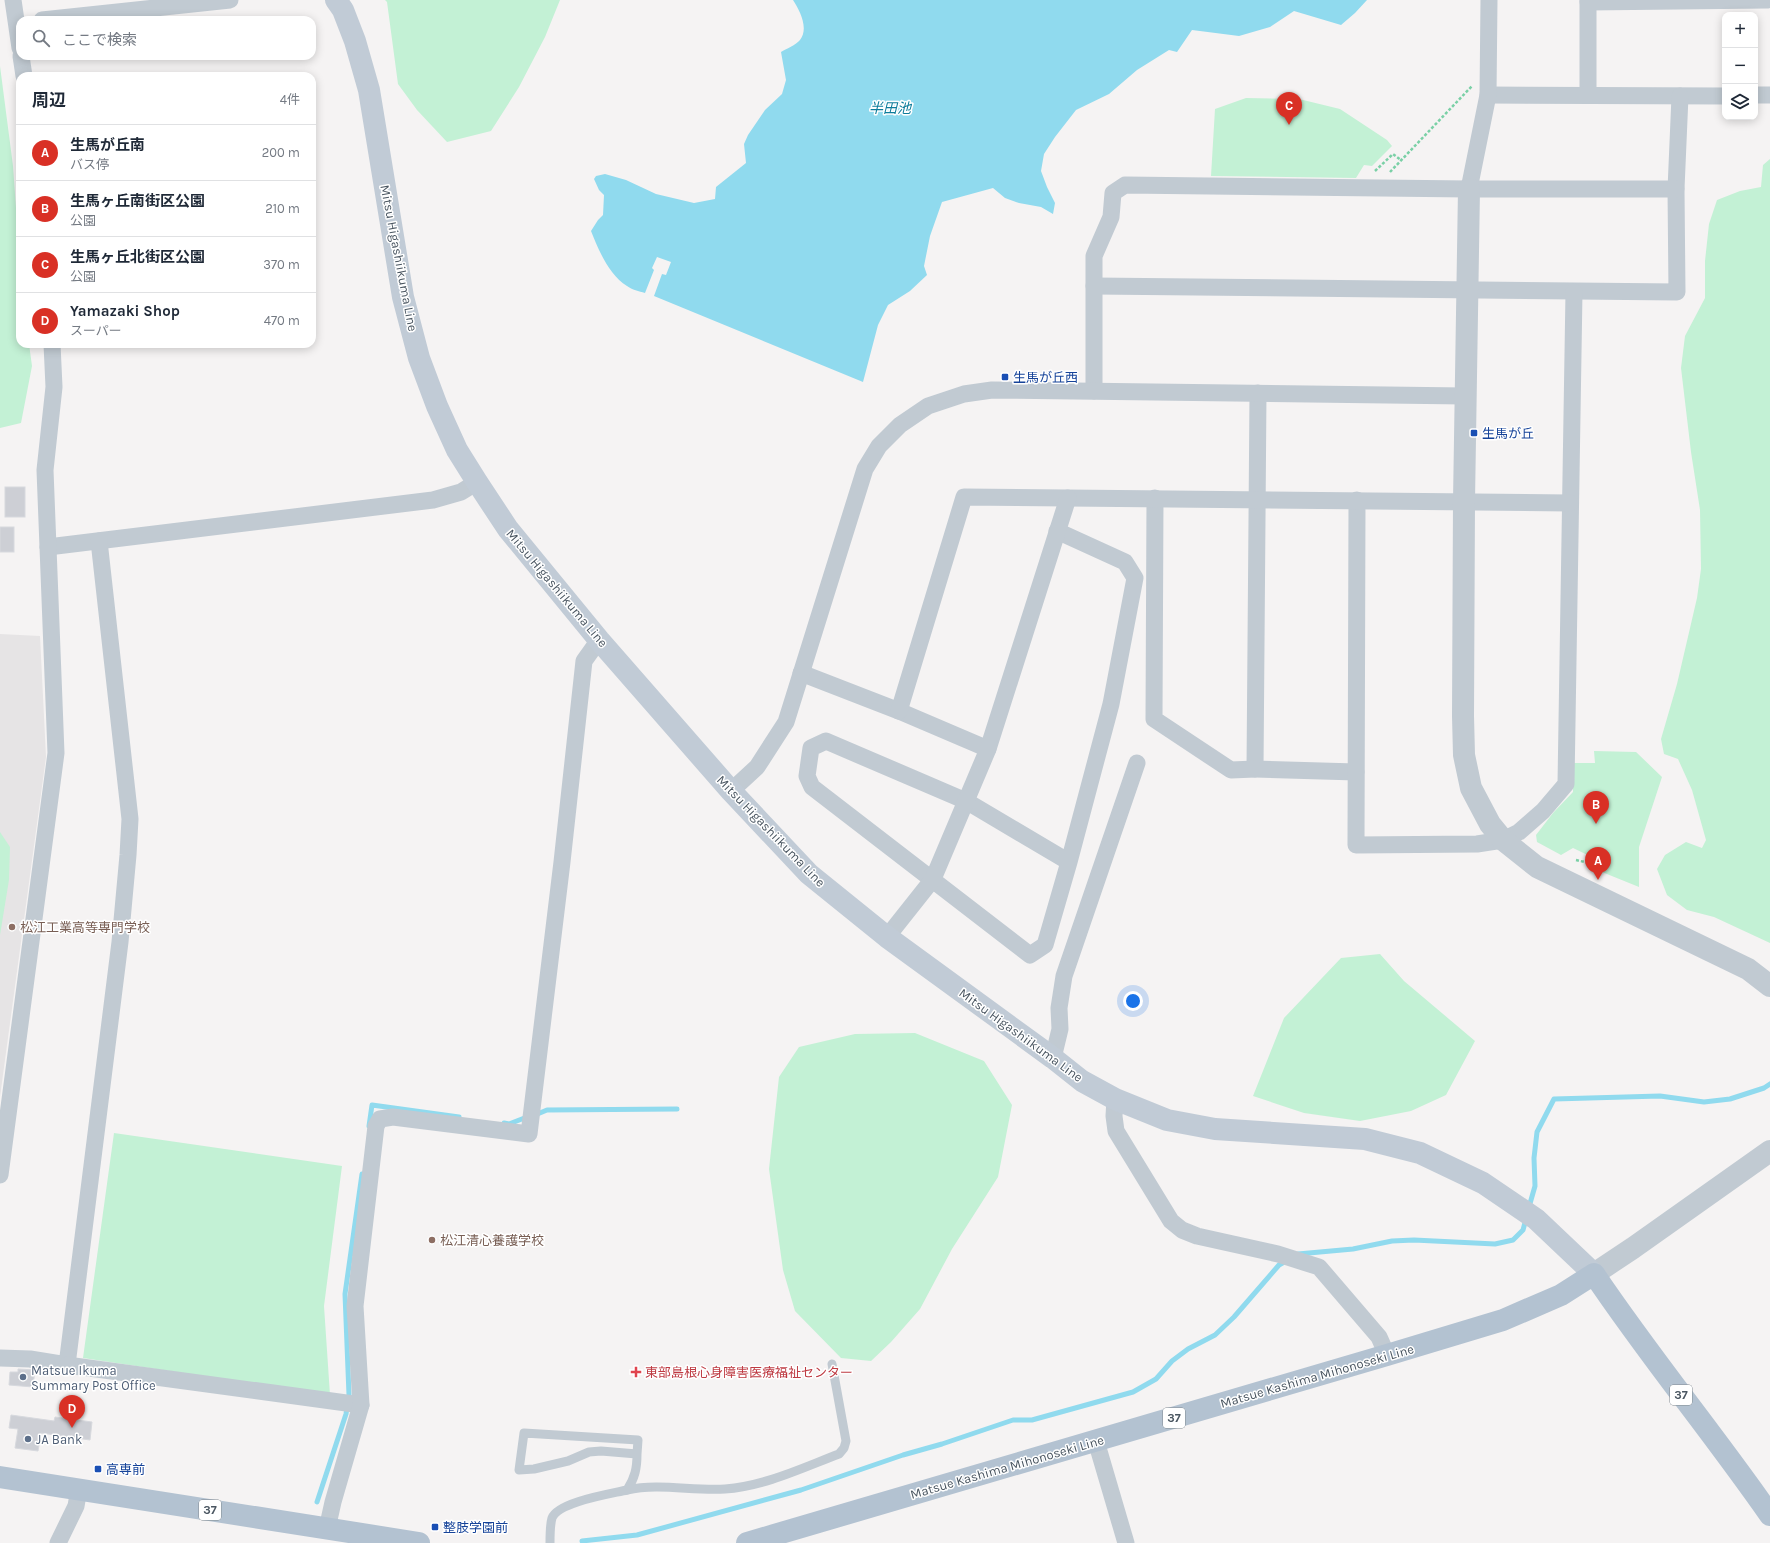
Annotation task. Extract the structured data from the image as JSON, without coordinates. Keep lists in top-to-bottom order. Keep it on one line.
{"streets":{"main road":["Mitsu Higashiikuma Line","Matsue Kashima Mihonoseki Line","37"]},"crossings":[["Mitsu Higashiikuma Line","Matsue Kashima Mihonoseki Line"],["Mitsu Higashiikuma Line","37"],["Matsue Kashima Mihonoseki Line","37"]],"water":["半田池"],"places":{"transit":["生馬が丘西","生馬が丘","高専前","整肢学園前"],"other":["松江工業高等専門学校","松江清心養護学校","Matsue Ikuma Summary Post Office","JA Bank"],"health":["東部島根心身障害医療福祉センター"]},"page":{"map_buttons":["+","−"],"search":"ここで検索","heading":["周辺","4件"],"pins":["C","B","A","D"],"list":[{"mark":"A","name":"生馬が丘南","note":"バス停","value":"200 m"},{"mark":"B","name":"生馬ヶ丘南街区公園","note":"公園","value":"210 m"},{"mark":"C","name":"生馬ヶ丘北街区公園","note":"公園","value":"370 m"},{"mark":"D","name":"Yamazaki Shop","note":"スーパー","value":"470 m"}]}}
